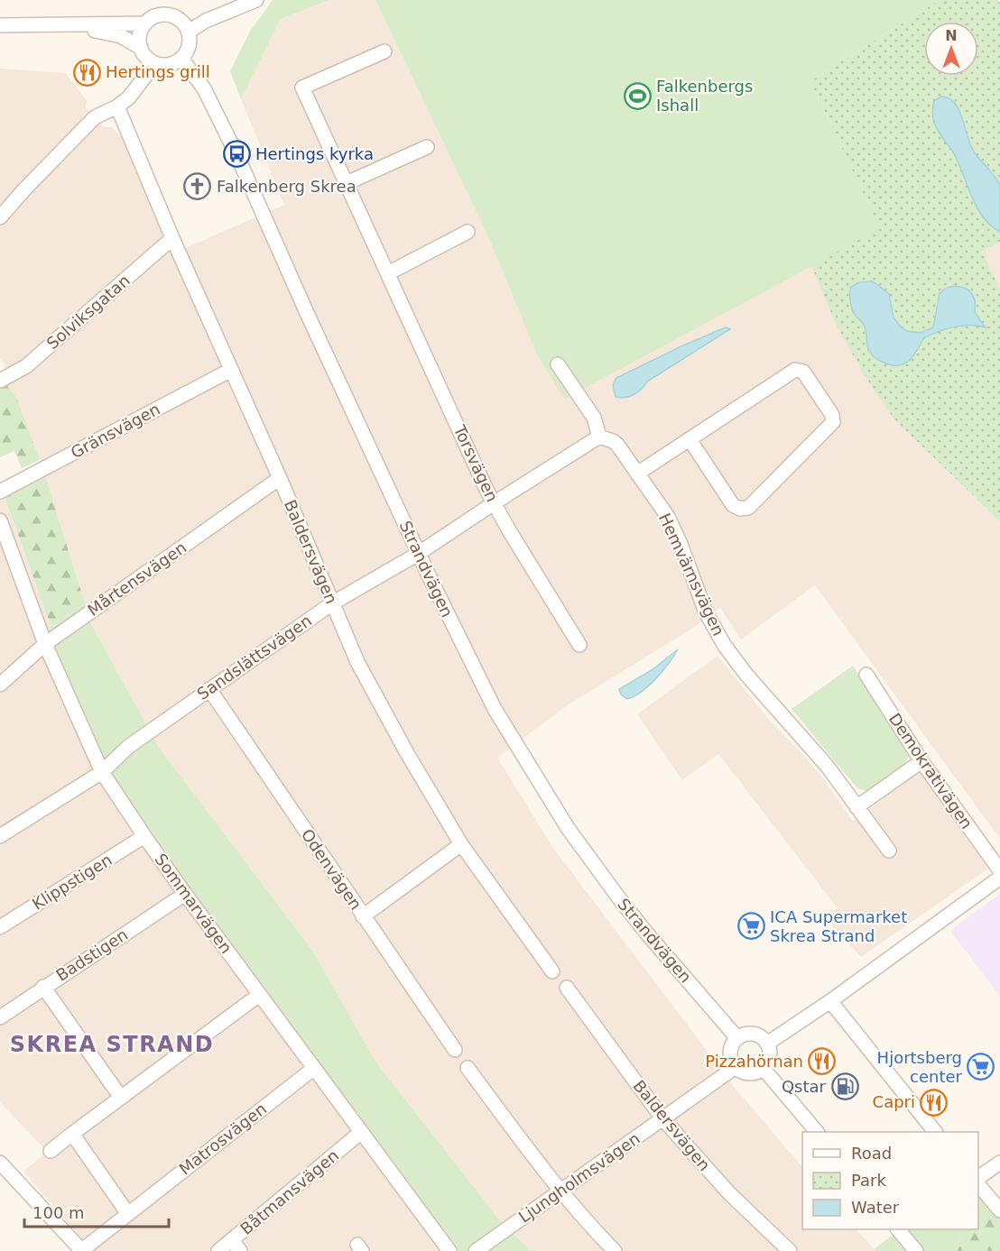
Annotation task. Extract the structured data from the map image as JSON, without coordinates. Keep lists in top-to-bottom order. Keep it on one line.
{"streets":{"street":["Solviksgatan","Gränsvägen","Torsvägen","Baldersvägen","Strandvägen","Hemvärnsvägen","Mårtensvägen","Sandslättsvägen","Demokrativägen","Odenvägen","Klippstigen","Sommarvägen","Badstigen","Matrosvägen","Ljungholmsvägen","Båtmansvägen"]},"crossings":[["Solviksgatan","Baldersvägen"],["Gränsvägen","Baldersvägen"],["Torsvägen","Sandslättsvägen"],["Baldersvägen","Mårtensvägen"],["Baldersvägen","Sandslättsvägen"],["Baldersvägen","Ljungholmsvägen"],["Strandvägen","Sandslättsvägen"],["Strandvägen","Ljungholmsvägen"],["Hemvärnsvägen","Sandslättsvägen"],["Mårtensvägen","Sommarvägen"],["Sandslättsvägen","Odenvägen"],["Sandslättsvägen","Sommarvägen"],["Klippstigen","Sommarvägen"],["Sommarvägen","Badstigen"],["Sommarvägen","Matrosvägen"],["Sommarvägen","Båtmansvägen"]],"districts":["SKREA STRAND"],"places":{"restaurant":["Hertings grill","Pizzahörnan","Capri"],"sports":["Falkenbergs Ishall"],"bus stop":["Hertings kyrka"],"church":["Falkenberg Skrea"],"supermarket":["ICA Supermarket Skrea Strand","Hjortsberg center"],"fuel station":["Qstar"]},"legend":["Road","Park","Water"],"scale_bar":"100 m","north":"top"}
